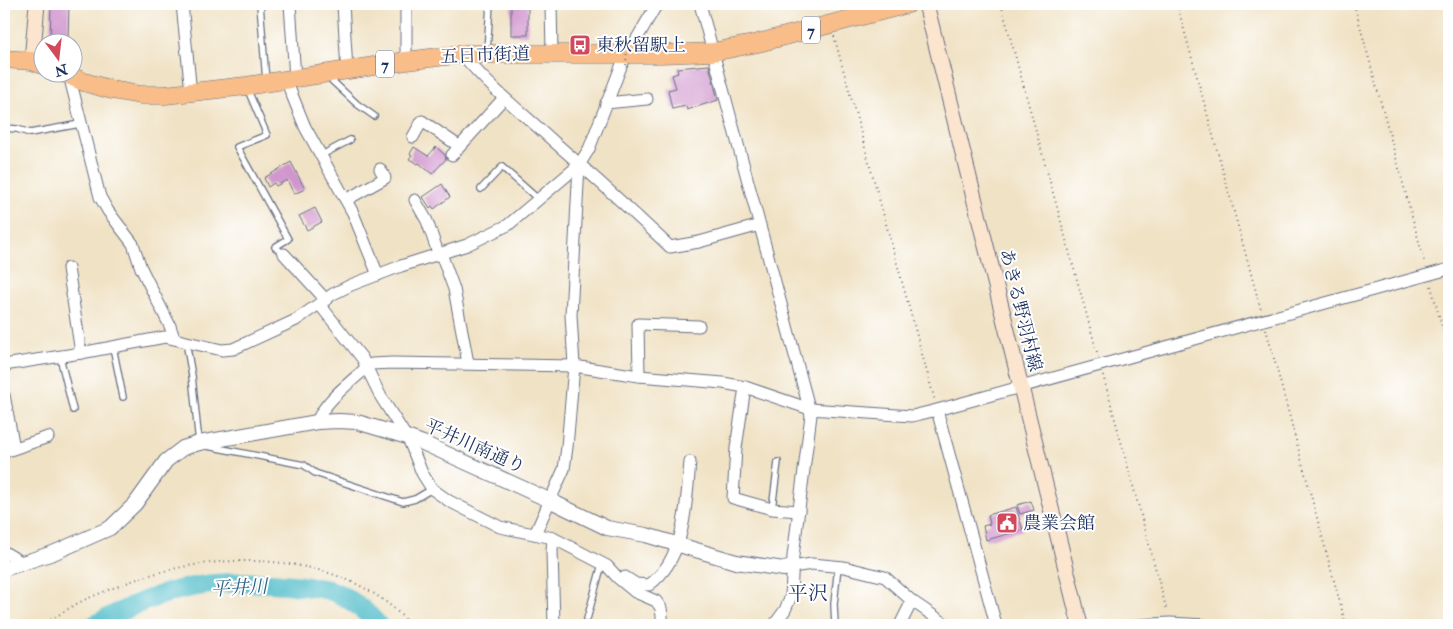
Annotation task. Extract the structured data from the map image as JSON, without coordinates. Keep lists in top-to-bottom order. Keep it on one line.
{"streets":{"main road":["7","五日市街道","あきる野羽村線"],"street":["平井川南通り"]},"districts":["平沢"],"water":["平井川"],"places":{"bus stop":["東秋留駅上"],"public building":["農業会館"]},"north":"bottom"}
